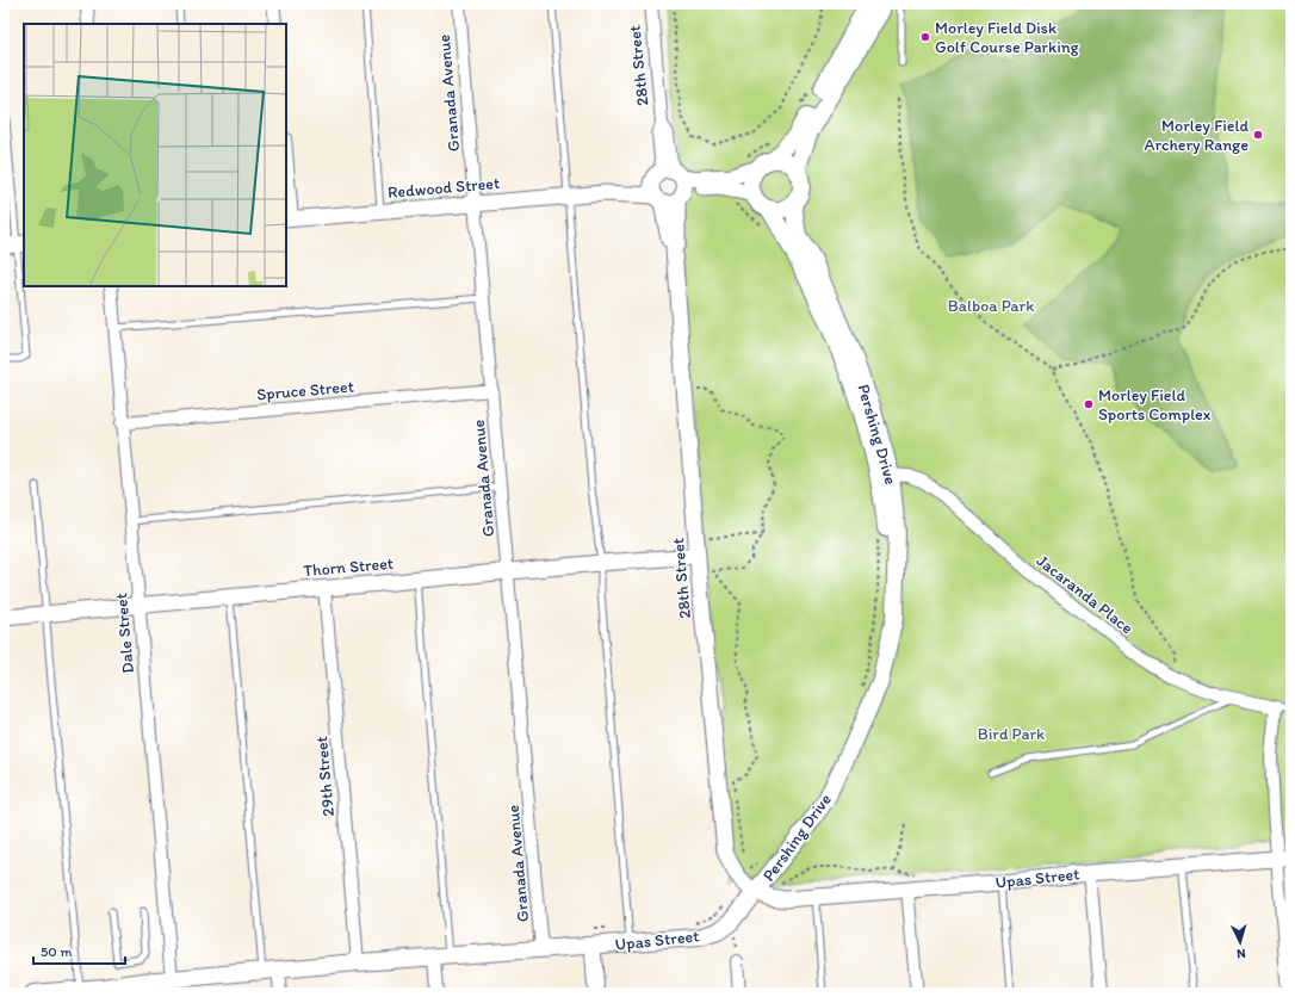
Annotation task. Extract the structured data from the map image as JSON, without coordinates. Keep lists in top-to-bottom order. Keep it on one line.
{"streets":{"main road":["Pershing Drive","Upas Street"],"street":["28th Street","Granada Avenue","Redwood Street","Spruce Street","Thorn Street","Jacaranda Place","Dale Street","29th Street"]},"crossings":[["28th Street","Redwood Street"],["28th Street","Pershing Drive"],["28th Street","Thorn Street"],["28th Street","Upas Street"],["Granada Avenue","Redwood Street"],["Granada Avenue","Spruce Street"],["Granada Avenue","Thorn Street"],["Granada Avenue","Upas Street"],["Redwood Street","Pershing Drive"],["Spruce Street","Dale Street"],["Pershing Drive","Jacaranda Place"],["Pershing Drive","Upas Street"],["Thorn Street","Dale Street"],["Thorn Street","29th Street"],["Dale Street","Upas Street"],["29th Street","Upas Street"]],"parks":["Balboa Park","Bird Park"],"places":["Morley Field Disk Golf Course Parking","Morley Field Archery Range","Morley Field Sports Complex"],"scale_bar":"50 m","north":"bottom"}
